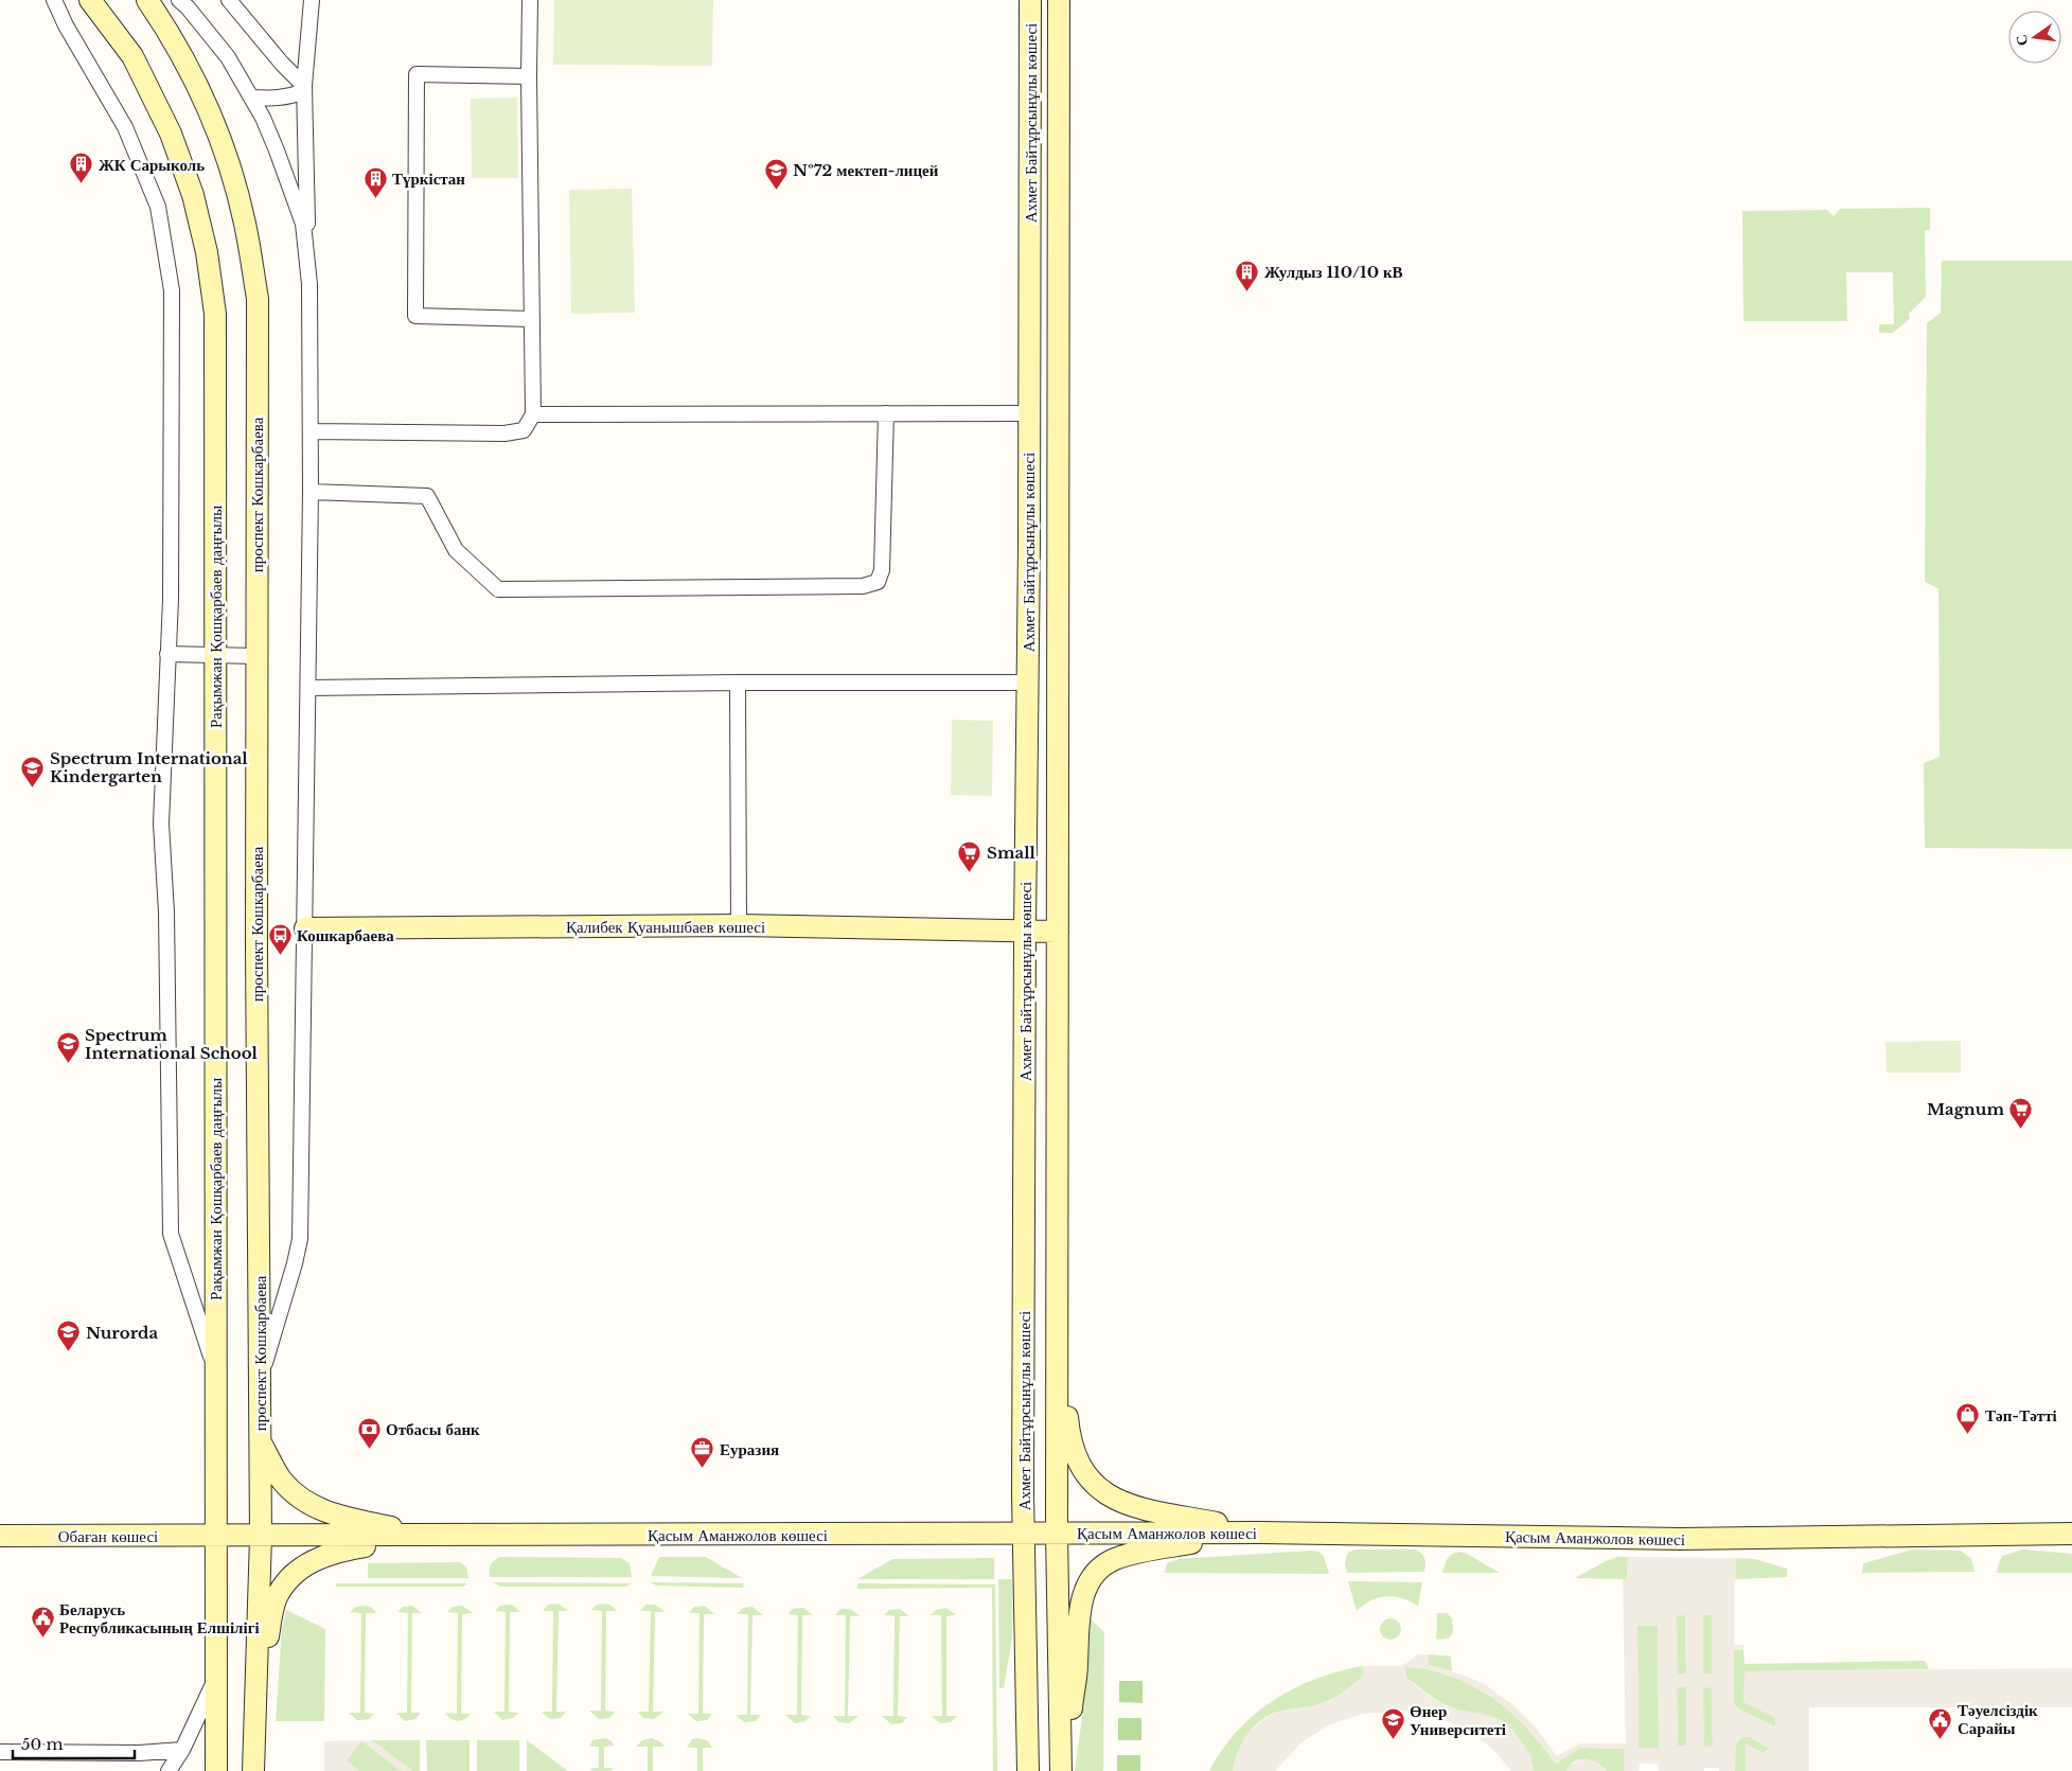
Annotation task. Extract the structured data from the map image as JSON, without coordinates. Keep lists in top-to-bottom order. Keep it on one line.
{"streets":{"street":["Ахмет Байтұрсынұлы көшесі","проспект Кошкарбаева","Рақымжан Қошқарбаев даңғылы","Қалибек Қуанышбаев көшесі","Қасым Аманжолов көшесі","Обаған көшесі"]},"crossings":[["Ахмет Байтұрсынұлы көшесі","Қалибек Қуанышбаев көшесі"],["Ахмет Байтұрсынұлы көшесі","Қасым Аманжолов көшесі"],["проспект Кошкарбаева","Қасым Аманжолов көшесі"],["проспект Кошкарбаева","Обаған көшесі"],["Рақымжан Қошқарбаев даңғылы","Обаған көшесі"],["Қасым Аманжолов көшесі","Обаған көшесі"]],"places":{"building":["ЖК Сарыколь","Түркістан","Жулдыз 110/10 кВ"],"school or university":["№72 мектеп-лицей","Spectrum International Kindergarten","Spectrum International School","Nurorda","Өнер Университеті"],"supermarket":["Small","Magnum"],"bus stop":["Кошкарбаева"],"shop":["Тәп-Тәтті"],"bank":["Отбасы банк"],"office":["Еуразия"],"public building":["Беларусь Республикасының Елшілігі","Тәуелсіздік Сарайы"]},"scale_bar":"50 m","north":"left"}
